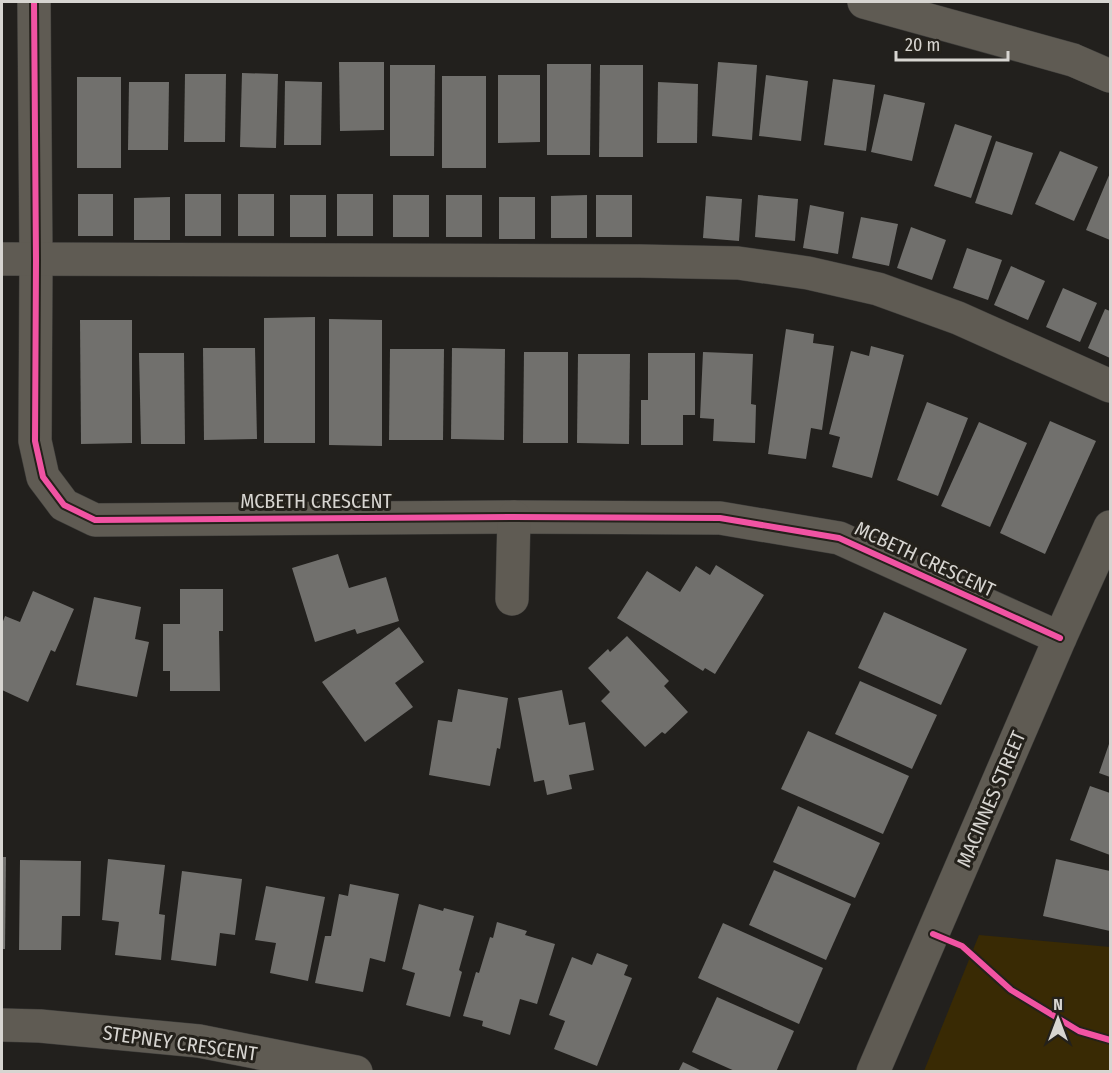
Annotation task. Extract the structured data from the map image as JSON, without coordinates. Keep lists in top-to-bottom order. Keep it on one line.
{"streets":{"street":["MCBETH CRESCENT","MACINNES STREET","STEPNEY CRESCENT"]},"crossings":[["MCBETH CRESCENT","MACINNES STREET"]],"scale_bar":"20 m","north":"top"}
